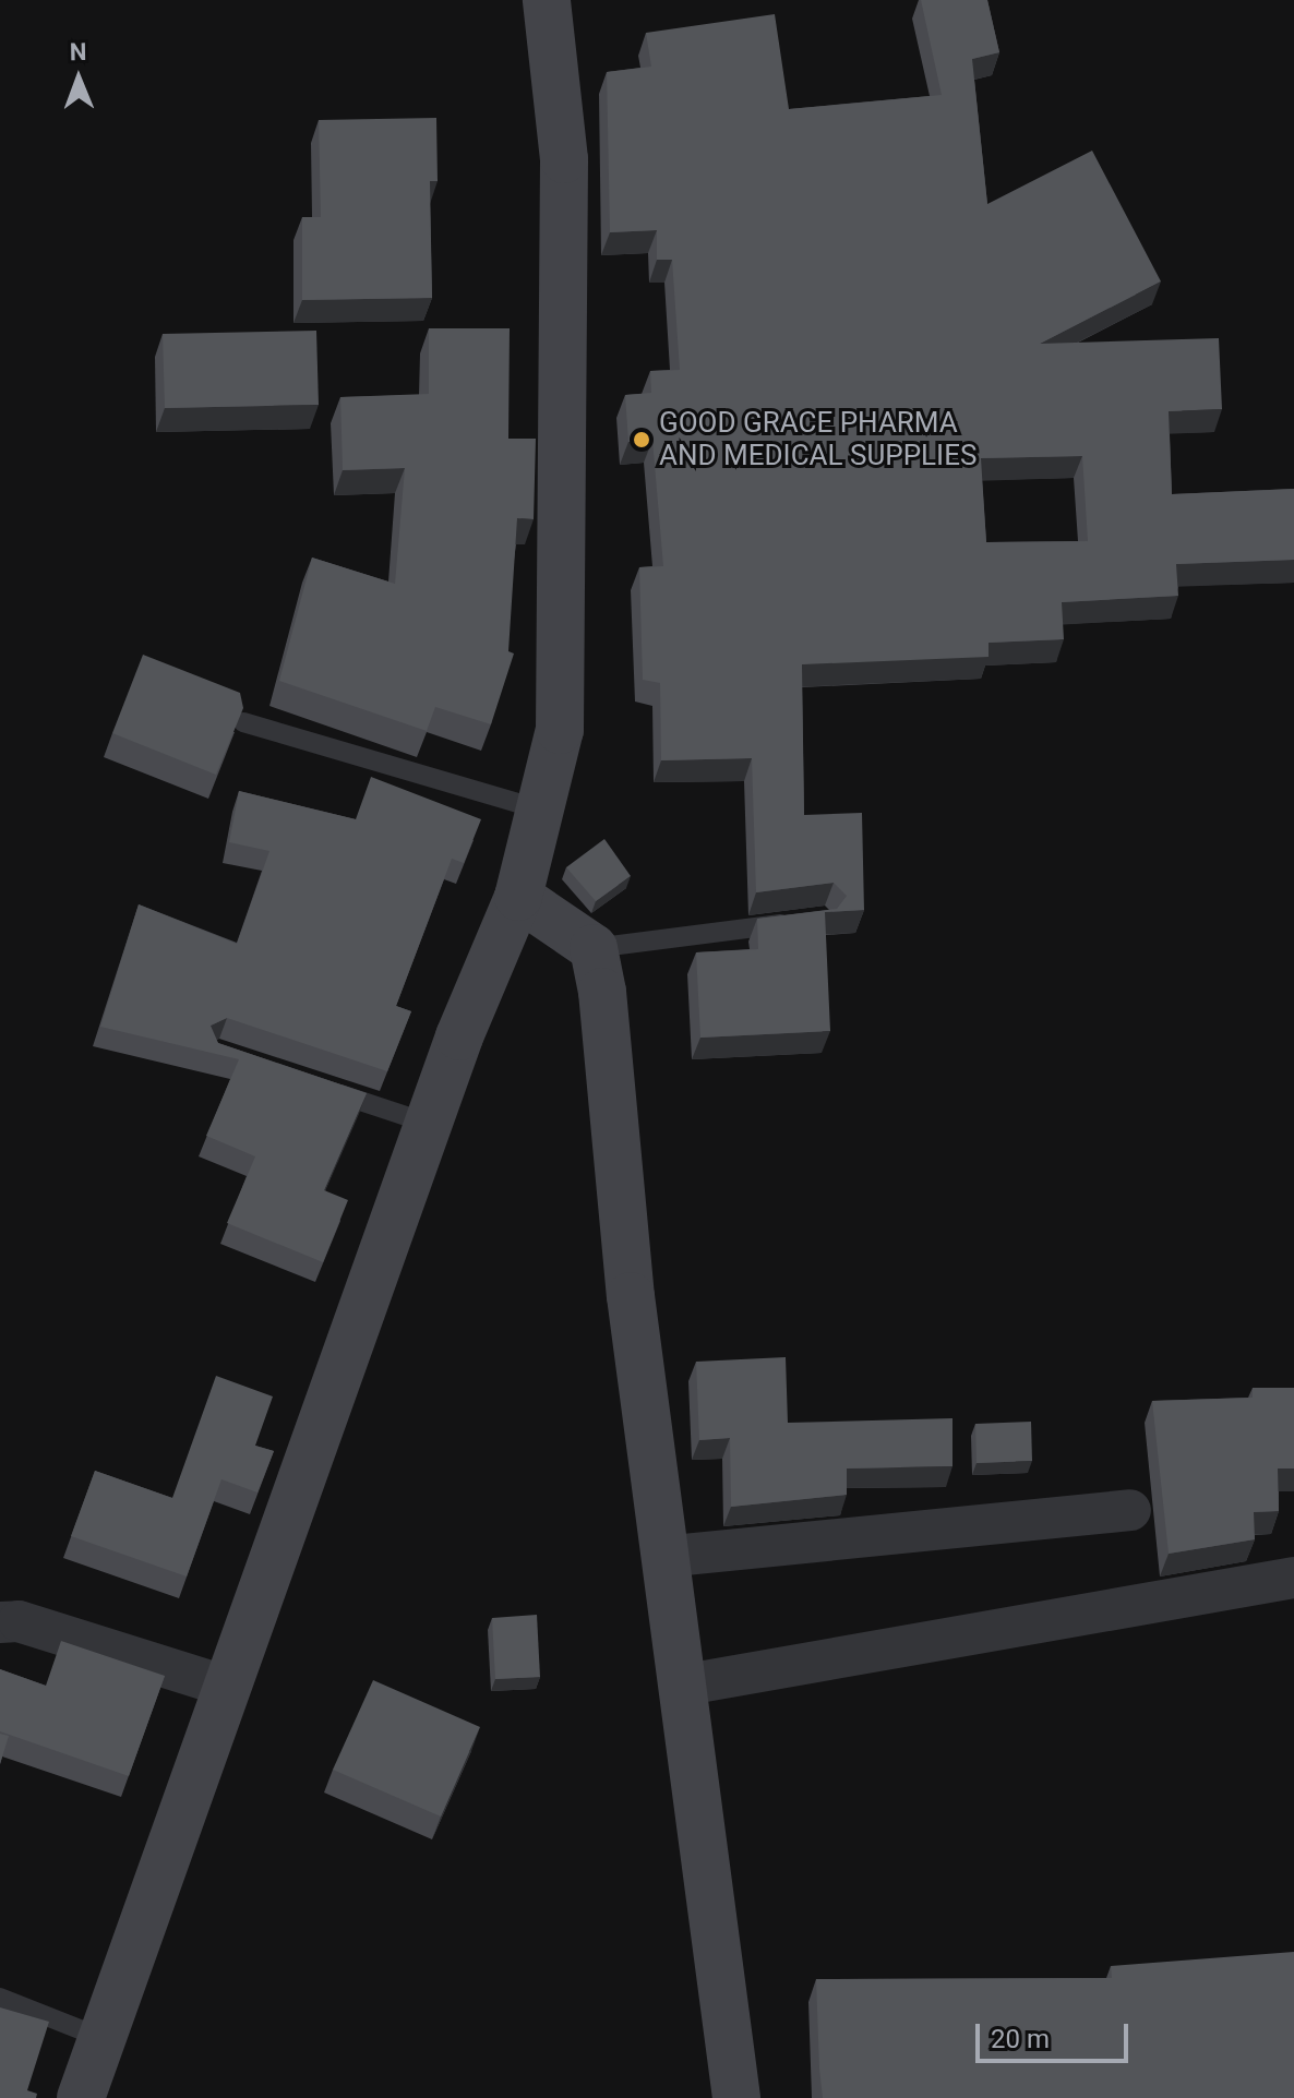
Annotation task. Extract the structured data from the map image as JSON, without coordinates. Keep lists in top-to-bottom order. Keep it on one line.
{"places":["GOOD GRACE PHARMA AND MEDICAL SUPPLIES"],"scale_bar":"20 m","north":"top"}
